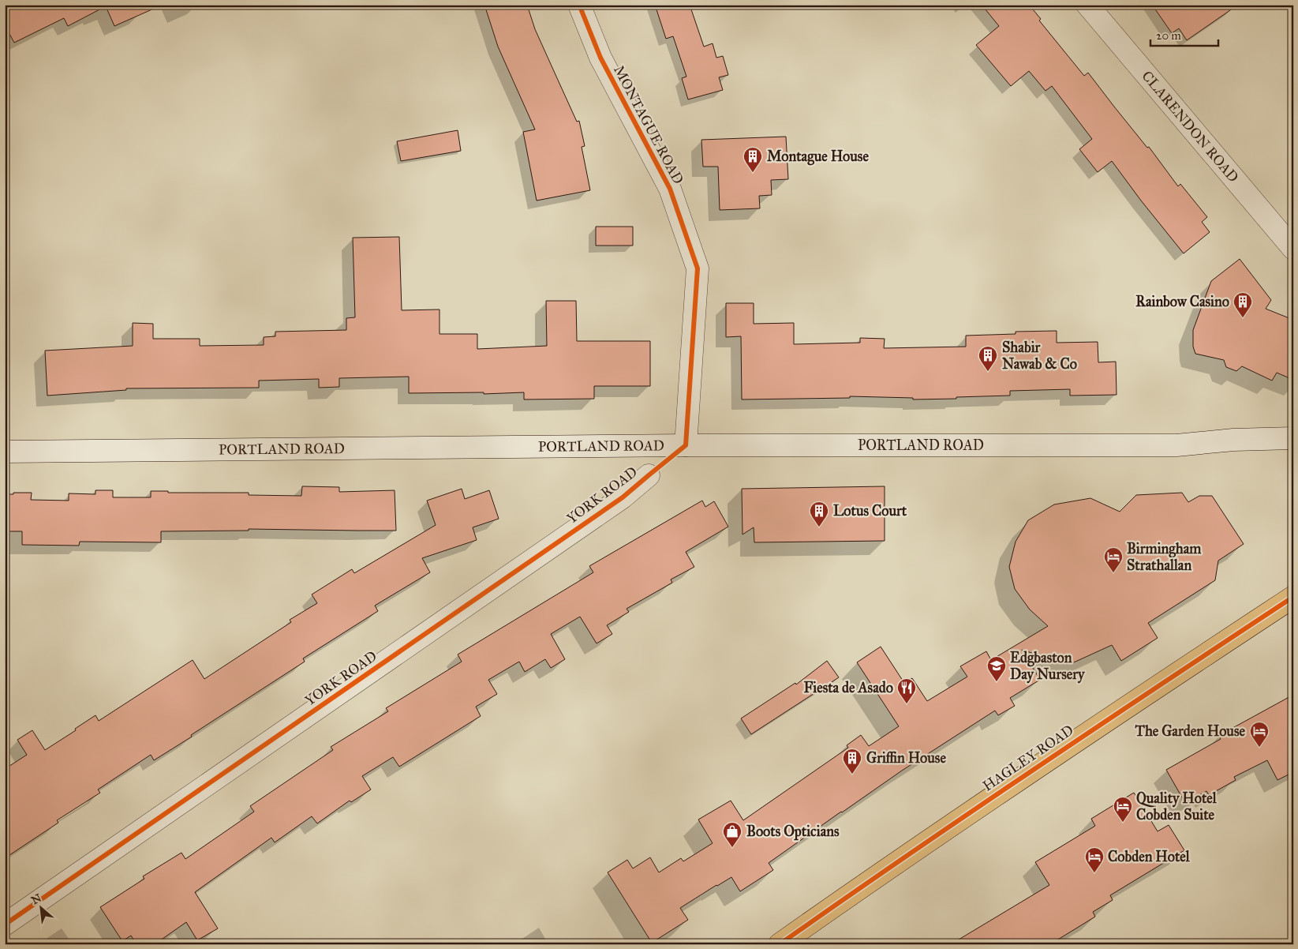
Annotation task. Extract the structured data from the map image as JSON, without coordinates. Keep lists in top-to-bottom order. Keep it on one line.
{"streets":{"highway":["HAGLEY ROAD"],"street":["MONTAGUE ROAD","CLARENDON ROAD","PORTLAND ROAD","YORK ROAD"]},"crossings":[["MONTAGUE ROAD","PORTLAND ROAD"]],"places":{"building":["Montague House","Rainbow Casino","Shabir Nawab & Co","Lotus Court","Griffin House"],"hotel":["Birmingham Strathallan","The Garden House","Quality Hotel Cobden Suite","Cobden Hotel"],"school or university":["Edgbaston Day Nursery"],"restaurant":["Fiesta de Asado"],"shop":["Boots Opticians"]},"scale_bar":"20 m","north":"top left"}
